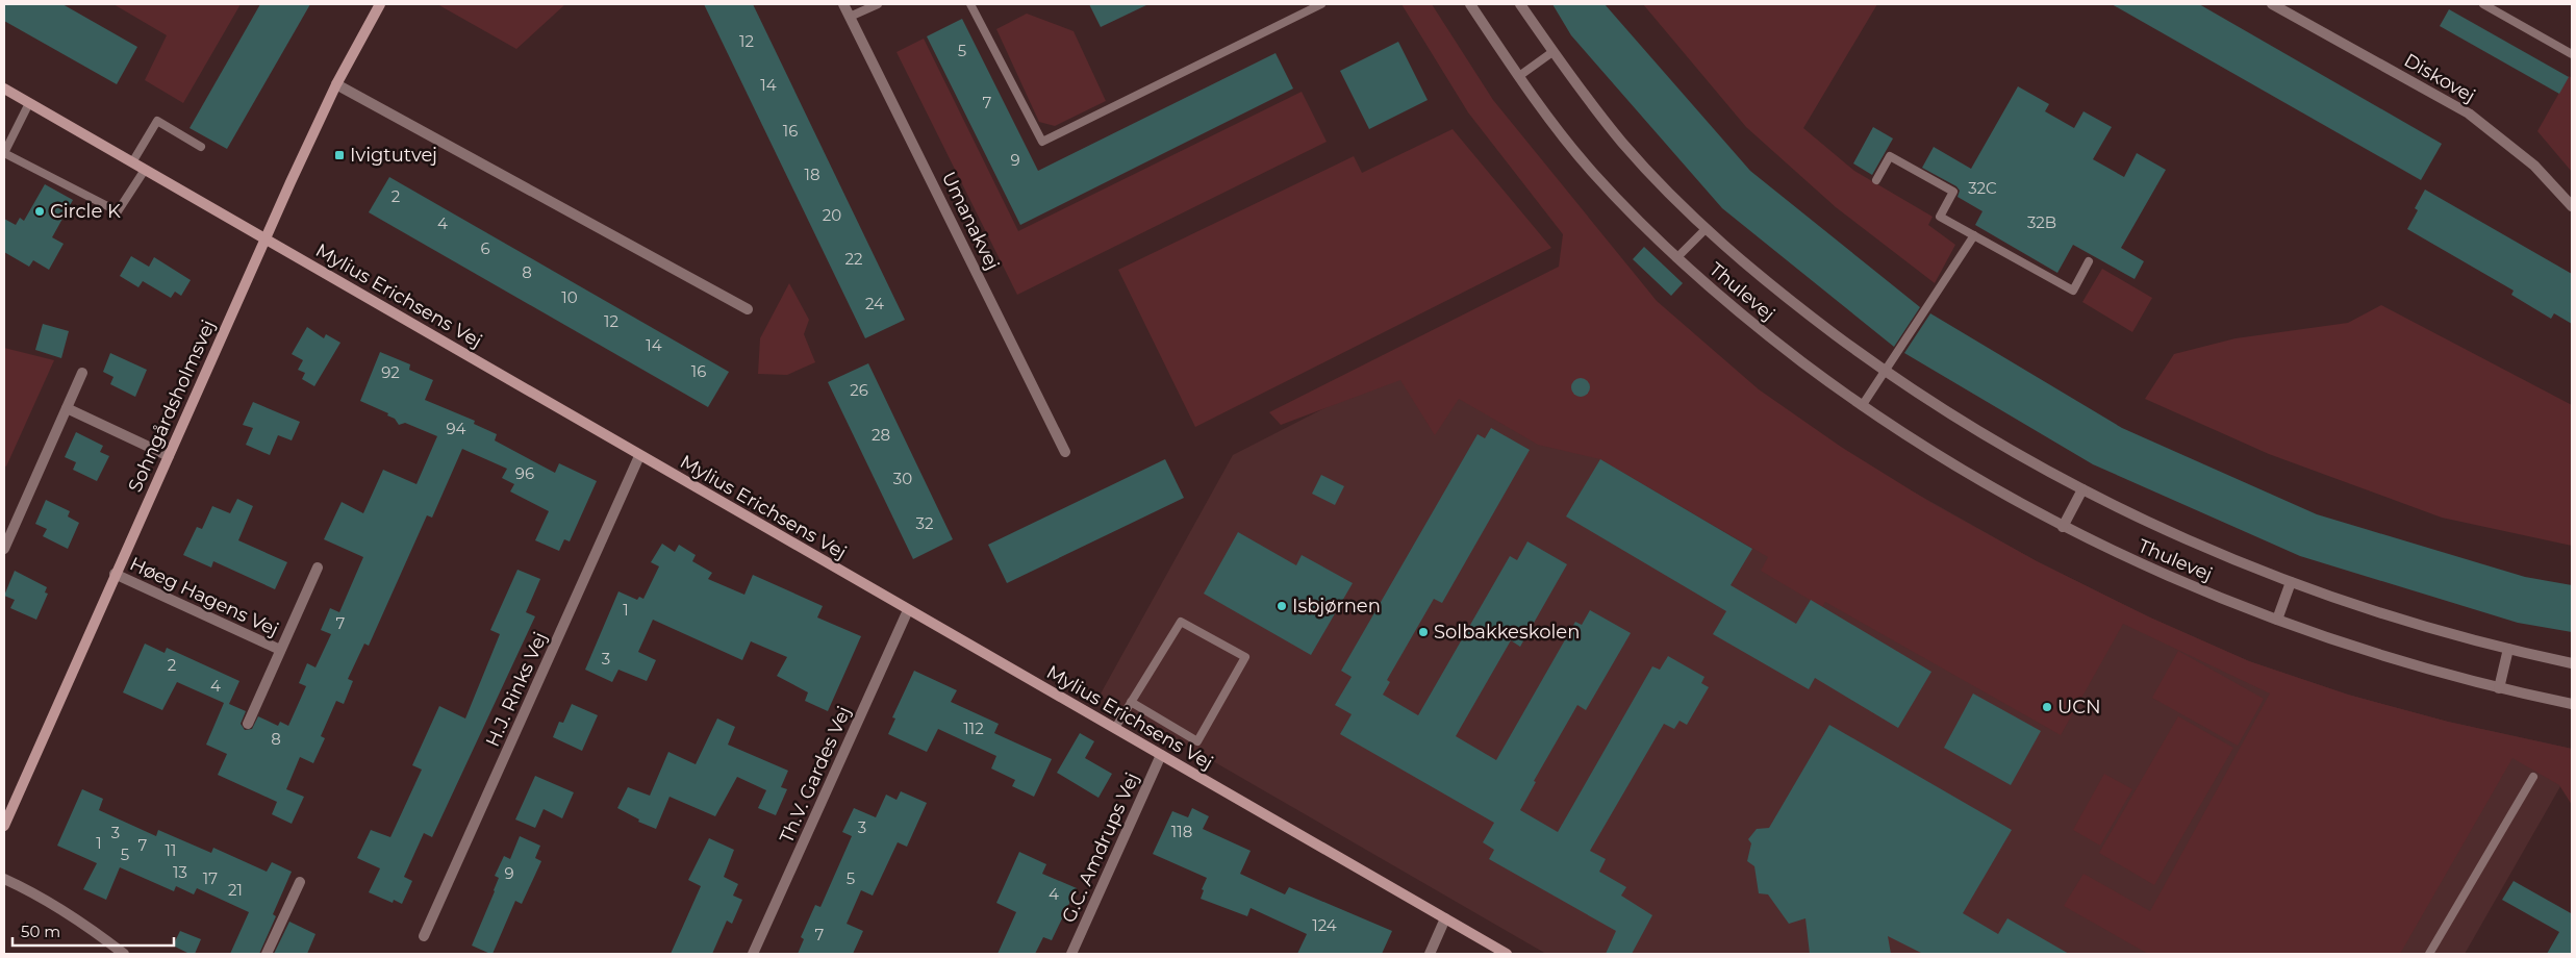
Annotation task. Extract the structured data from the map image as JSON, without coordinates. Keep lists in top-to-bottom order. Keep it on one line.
{"streets":{"street":["Diskovej","Umanakvej","Thulevej","Mylius Erichsens Vej","Sohngårdsholmsvej","Høeg Hagens Vej","H.J. Rinks Vej","Th.V. Gardes Vej","G.C. Amdrups Vej"]},"crossings":[["Mylius Erichsens Vej","Sohngårdsholmsvej"],["Mylius Erichsens Vej","H.J. Rinks Vej"],["Mylius Erichsens Vej","Th.V. Gardes Vej"],["Mylius Erichsens Vej","G.C. Amdrups Vej"],["Sohngårdsholmsvej","Høeg Hagens Vej"]],"places":{"transit":["Ivigtutvej"],"other":["Circle K","Isbjørnen","Solbakkeskolen","UCN"]},"house_numbers":["12","5","14","7","16","9","18","32C","2","20","32B","4","6","22","8","10","24","12","14","16","92","26","94","28","96","30","32","1","7","3","2","4","112","8","3","118","3","1","7","11","5","13","9","17","5","21","4","124","7"],"scale_bar":"50 m"}
